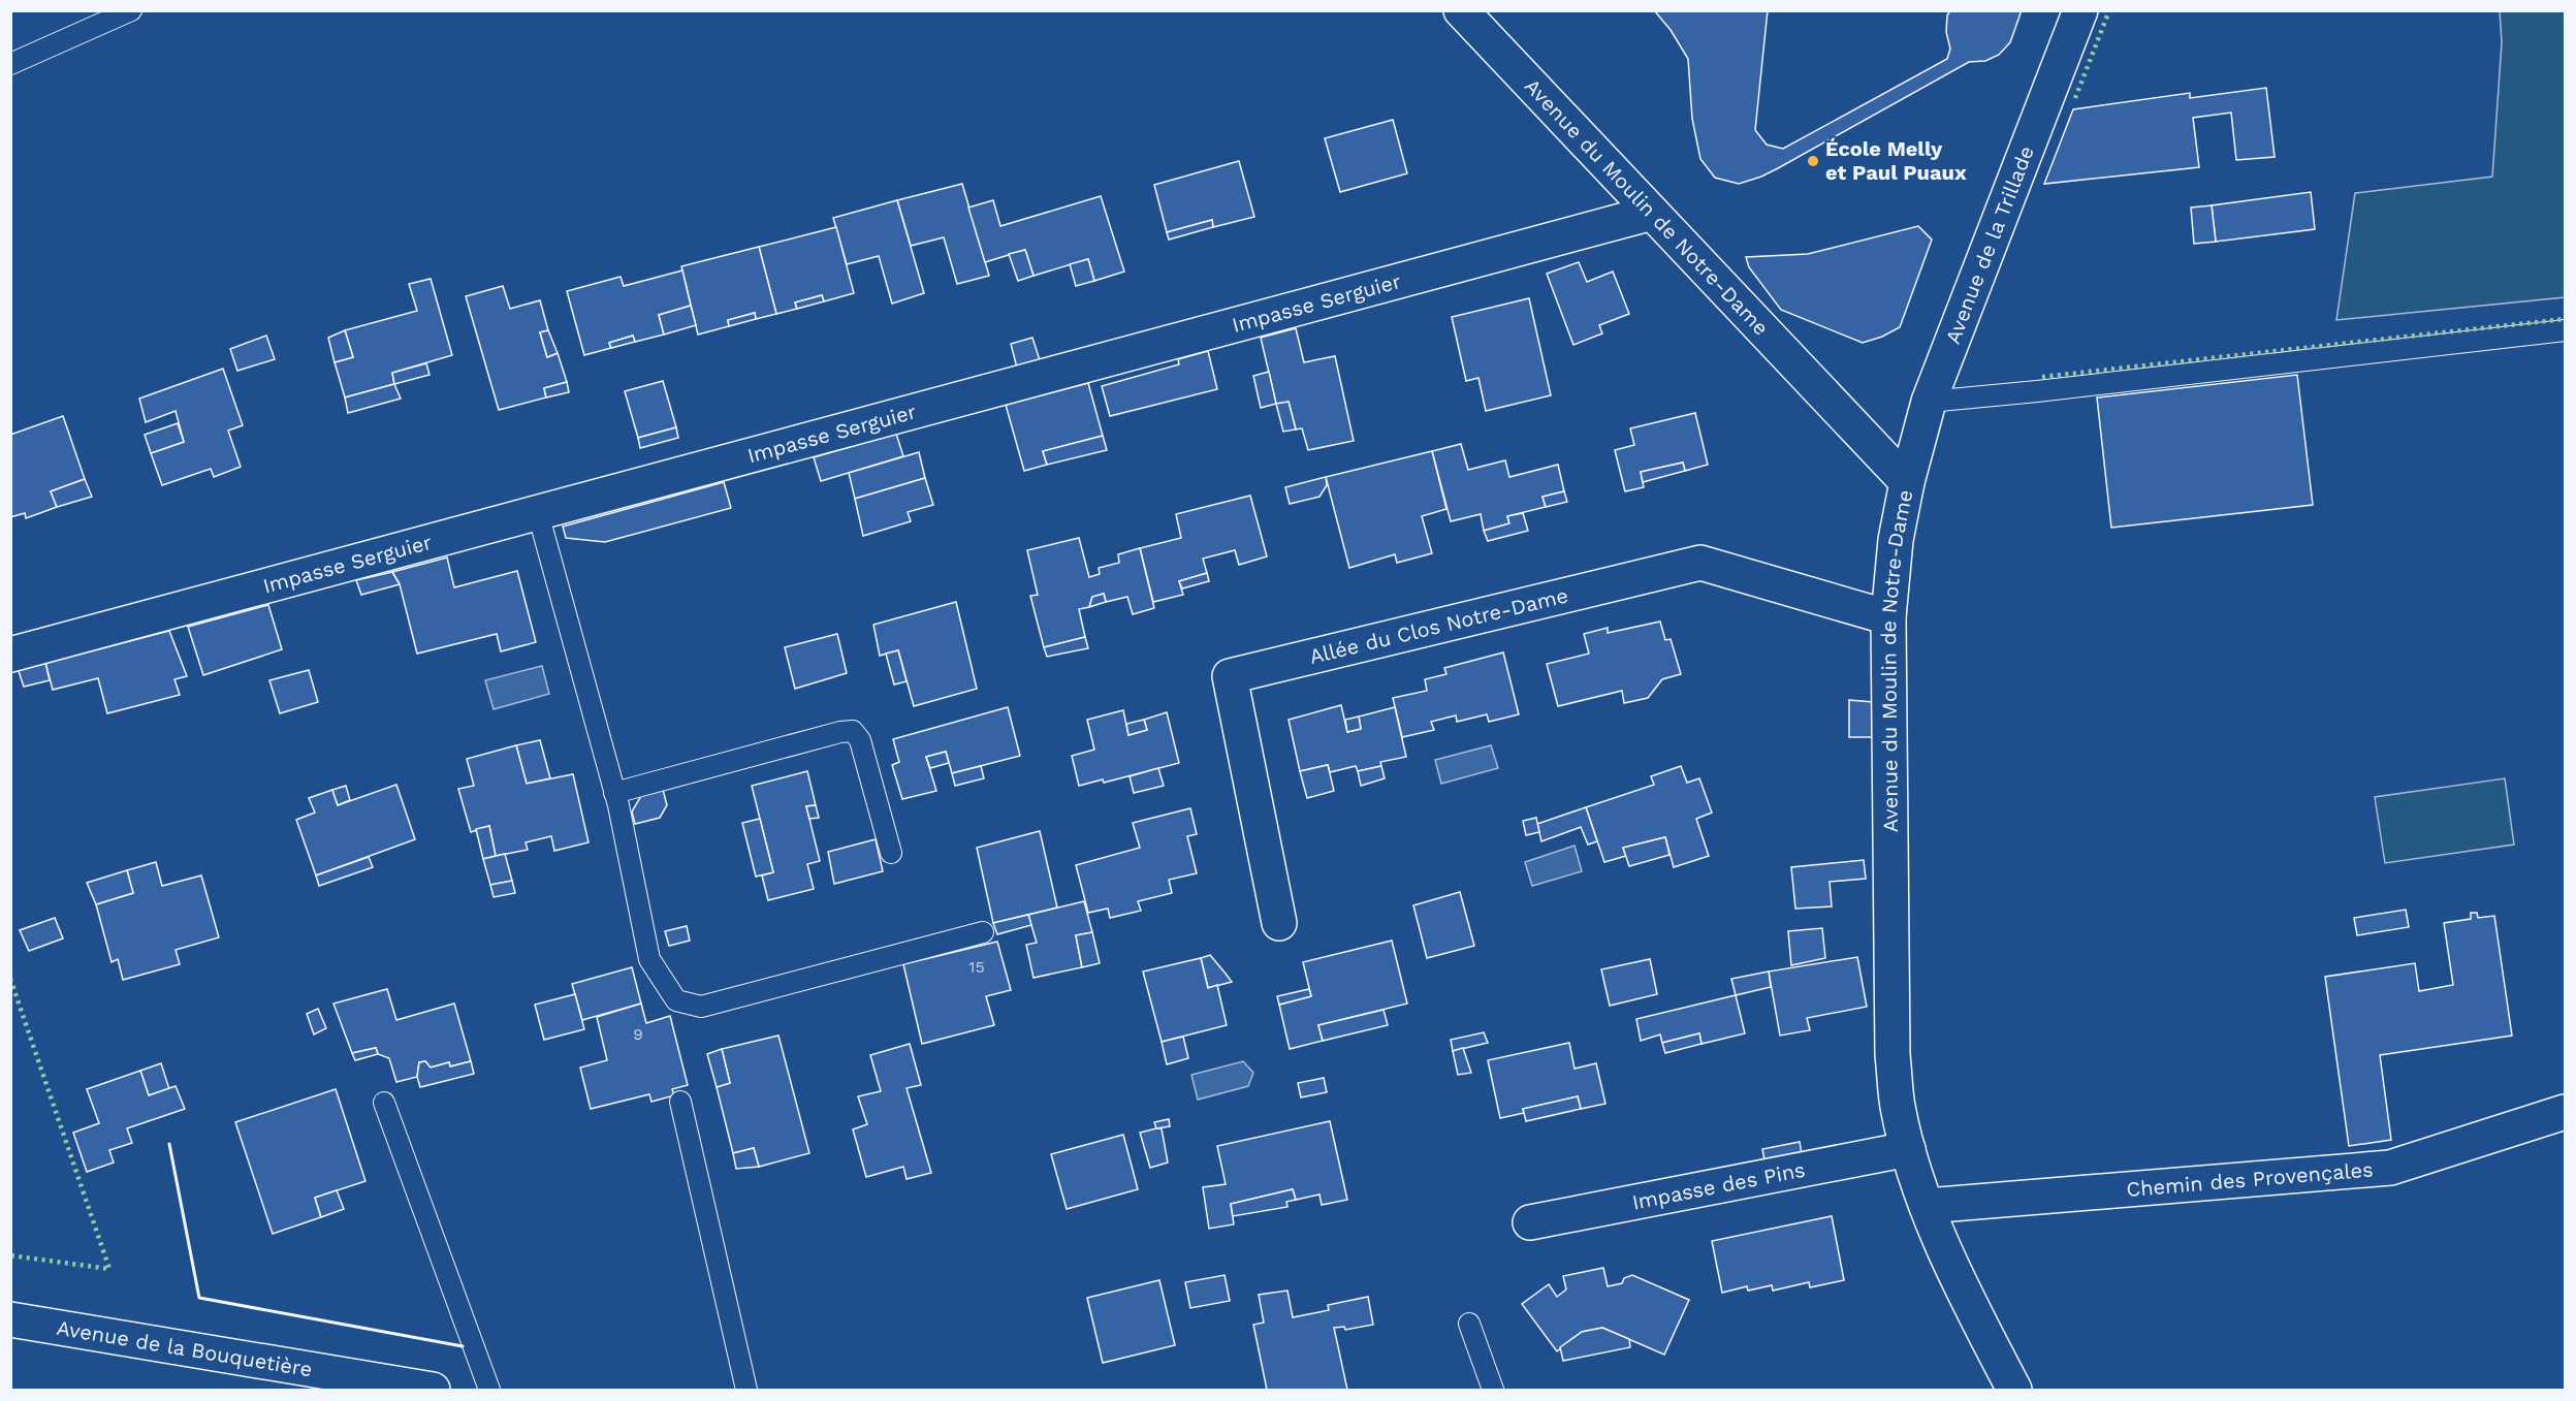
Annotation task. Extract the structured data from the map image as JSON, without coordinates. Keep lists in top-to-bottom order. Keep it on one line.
{"streets":{"street":["Avenue du Moulin de Notre-Dame","Avenue de la Trillade","Impasse Serguier","Allée du Clos Notre-Dame","Chemin des Provençales","Impasse des Pins","Avenue de la Bouquetière"]},"crossings":[["Avenue du Moulin de Notre-Dame","Avenue de la Trillade"],["Avenue du Moulin de Notre-Dame","Impasse Serguier"],["Avenue du Moulin de Notre-Dame","Allée du Clos Notre-Dame"],["Avenue du Moulin de Notre-Dame","Chemin des Provençales"],["Avenue du Moulin de Notre-Dame","Impasse des Pins"]],"places":["École Melly et Paul Puaux"],"house_numbers":["15","9"]}
